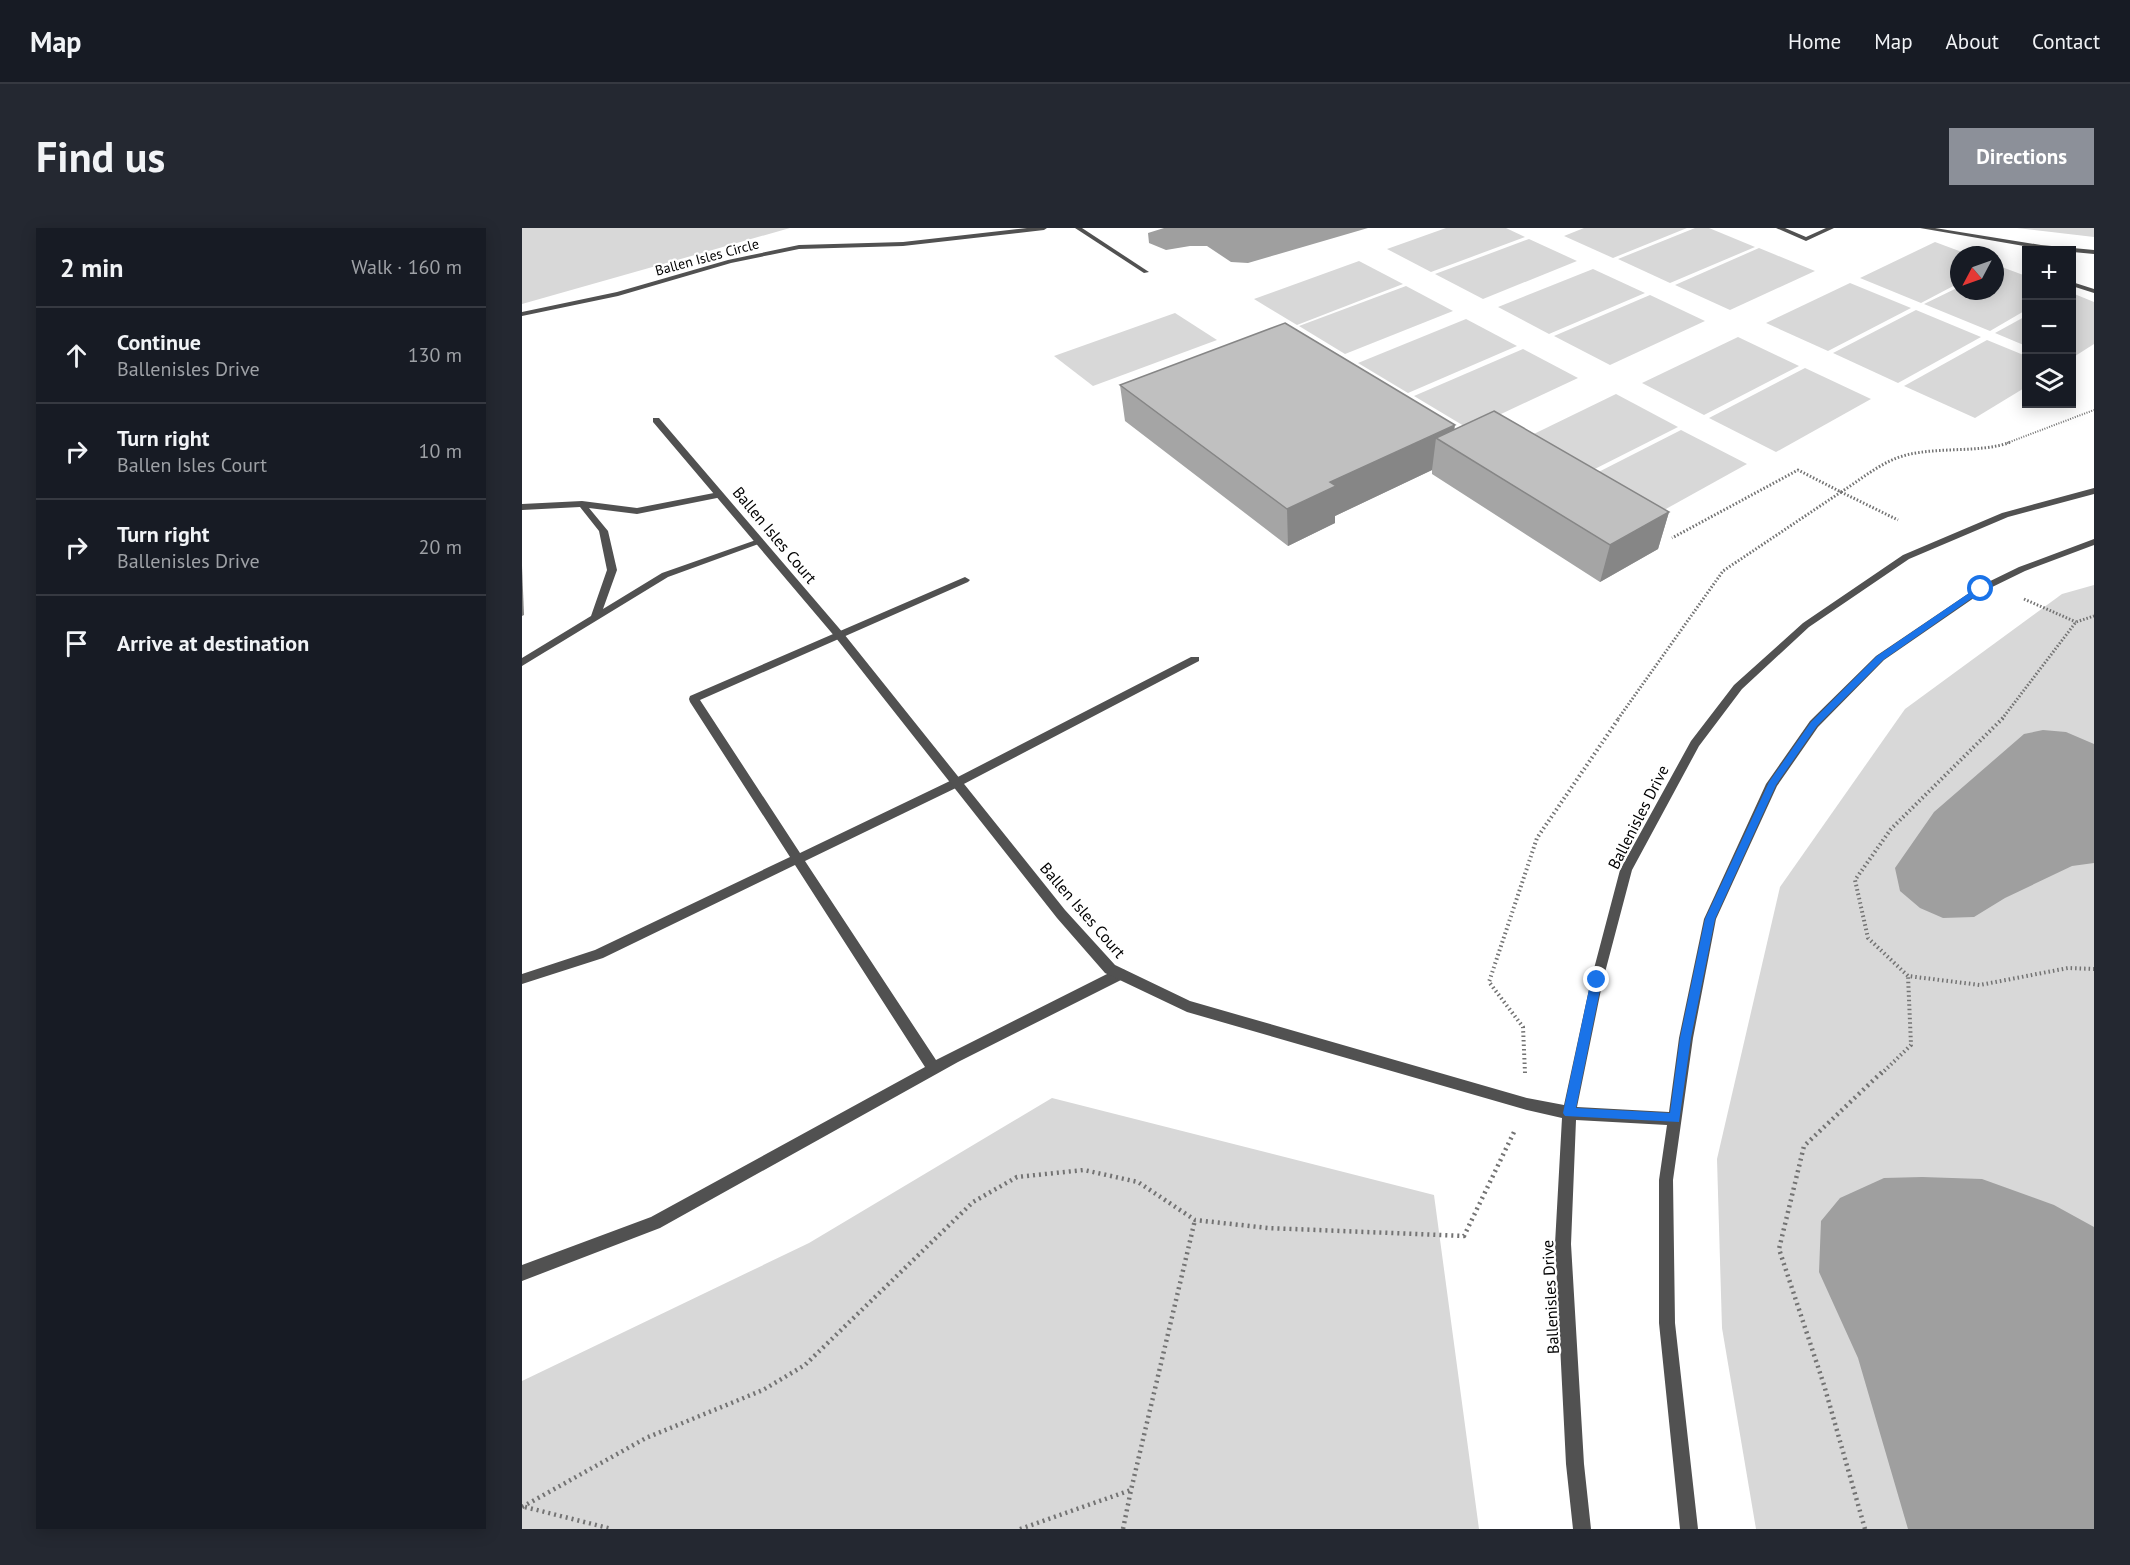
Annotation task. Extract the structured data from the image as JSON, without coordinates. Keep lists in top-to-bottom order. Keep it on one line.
{"streets":{"street":["Ballen Isles Circle","Ballen Isles Court","Ballenisles Drive"]},"crossings":[["Ballen Isles Court","Ballenisles Drive"]],"north":"bottom left","page":{"header":"Map","nav":["Home","Map","About","Contact"],"buttons":"Directions","title":"Find us","heading":["2 min","Walk · 160 m"],"map_buttons":["+","−"],"list":[["Continue","Ballenisles Drive","130 m"],["Turn right","Ballen Isles Court","10 m"],["Turn right","Ballenisles Drive","20 m"],"Arrive at destination"]}}
